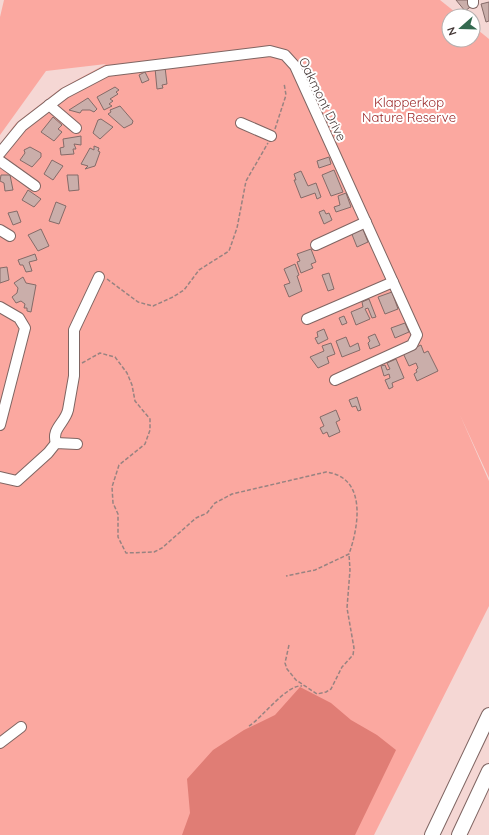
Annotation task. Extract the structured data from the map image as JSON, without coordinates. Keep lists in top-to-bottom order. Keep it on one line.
{"streets":{"street":["Oakmont Drive"]},"parks":["Klapperkop Nature Reserve"],"north":"left"}
